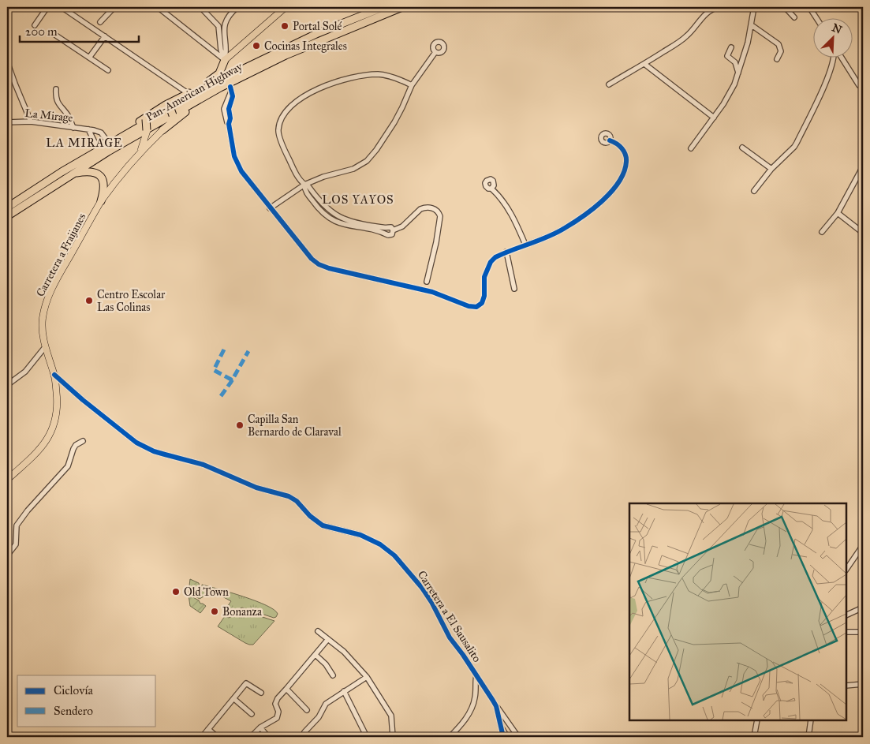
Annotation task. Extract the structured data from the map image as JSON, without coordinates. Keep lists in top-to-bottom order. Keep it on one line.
{"streets":{"highway":["Pan-American Highway"],"main road":["Carretera a Fraijanes"],"street":["La Mirage","Carretera a El Sausalito"]},"crossings":[["Carretera a Fraijanes","Carretera a El Sausalito"]],"districts":["LA MIRAGE","LOS YAYOS"],"places":["Portal Solé","Cocinas Integrales","Centro Escolar Las Colinas","Capilla San Bernardo de Claraval","Old Town","Bonanza"],"legend":["Ciclovía","Sendero"],"scale_bar":"200 m","north":"top right"}
